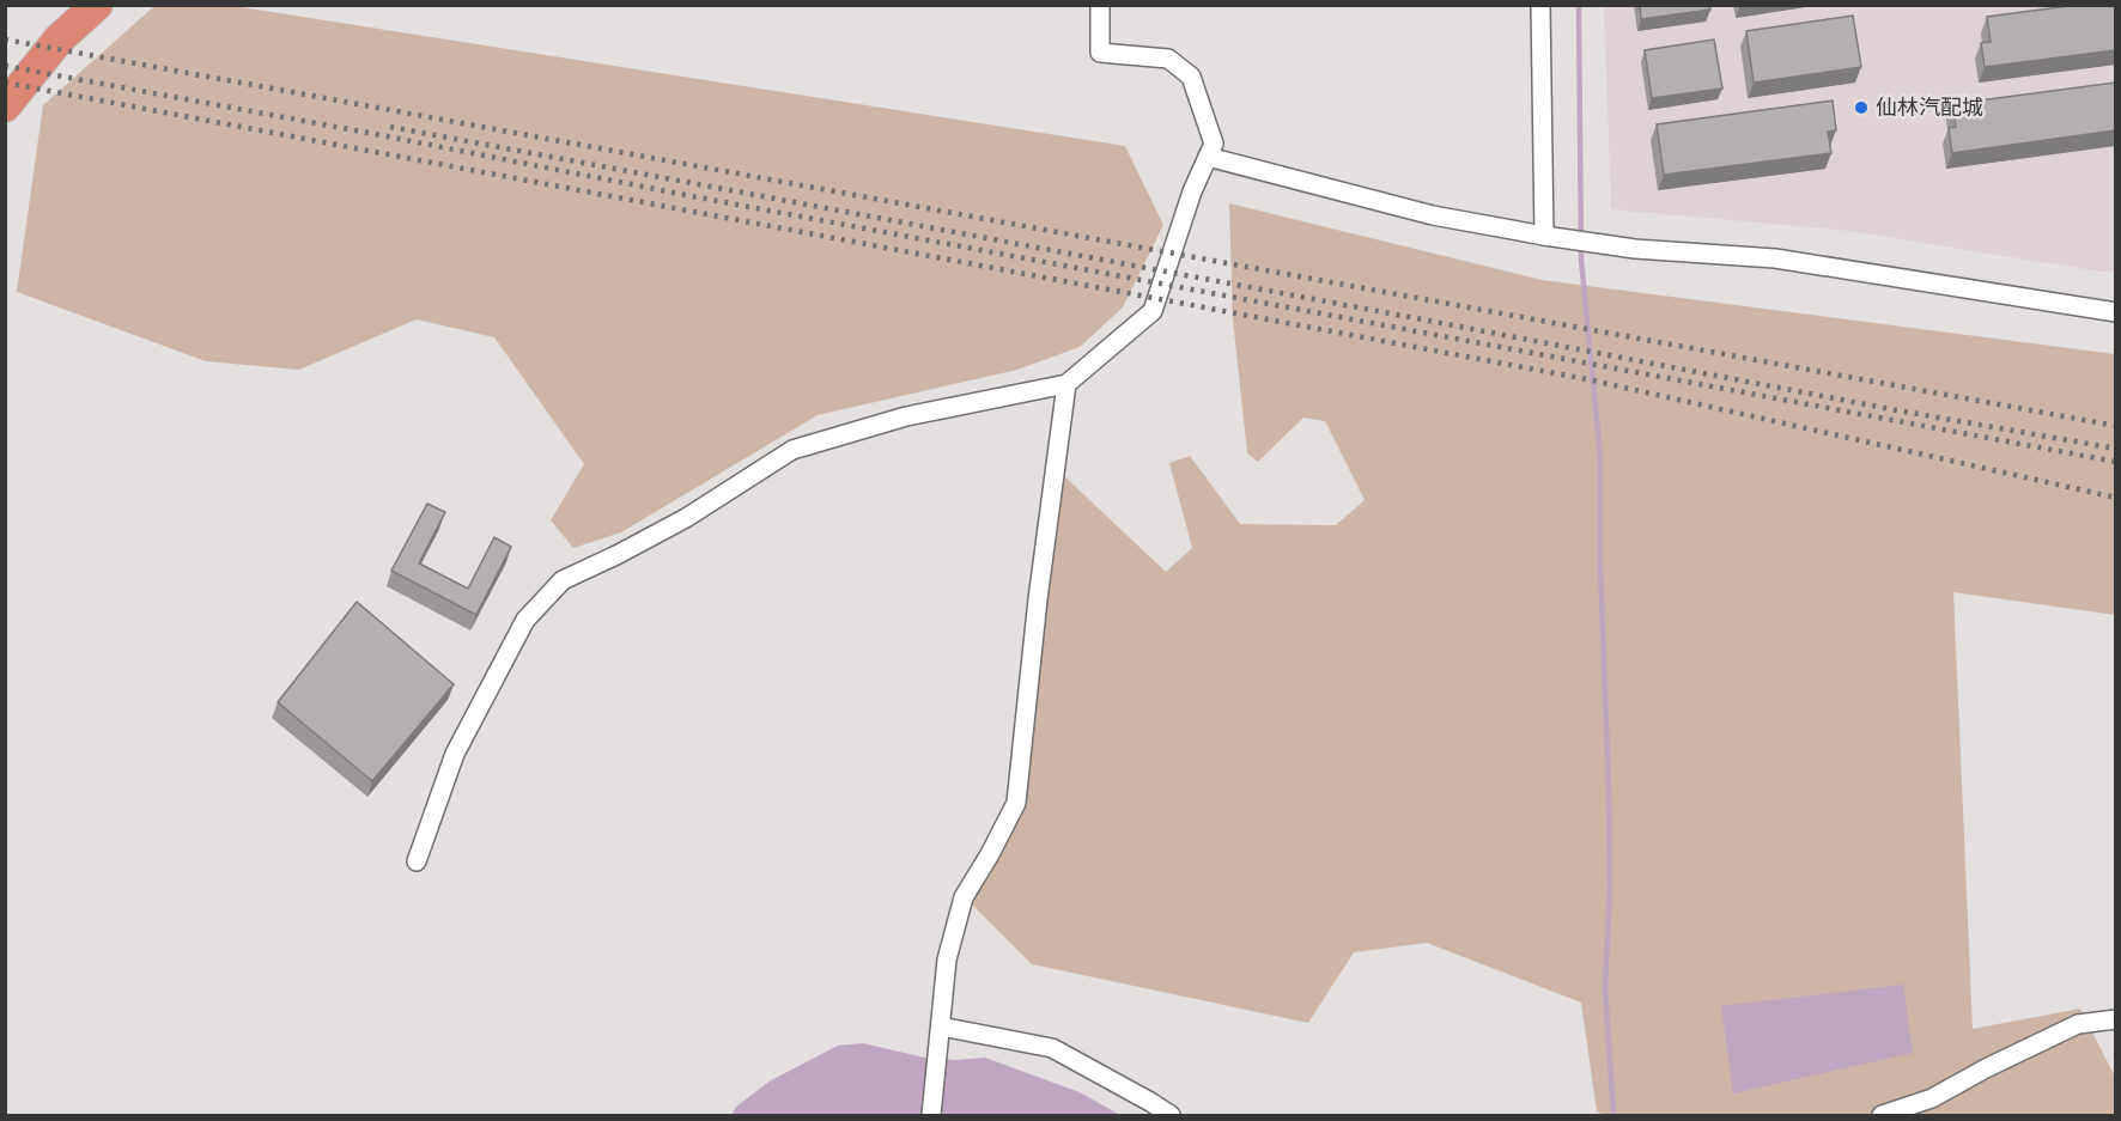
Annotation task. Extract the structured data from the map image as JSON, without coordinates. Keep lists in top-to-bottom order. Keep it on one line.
{"places":["仙林汽配城"]}
